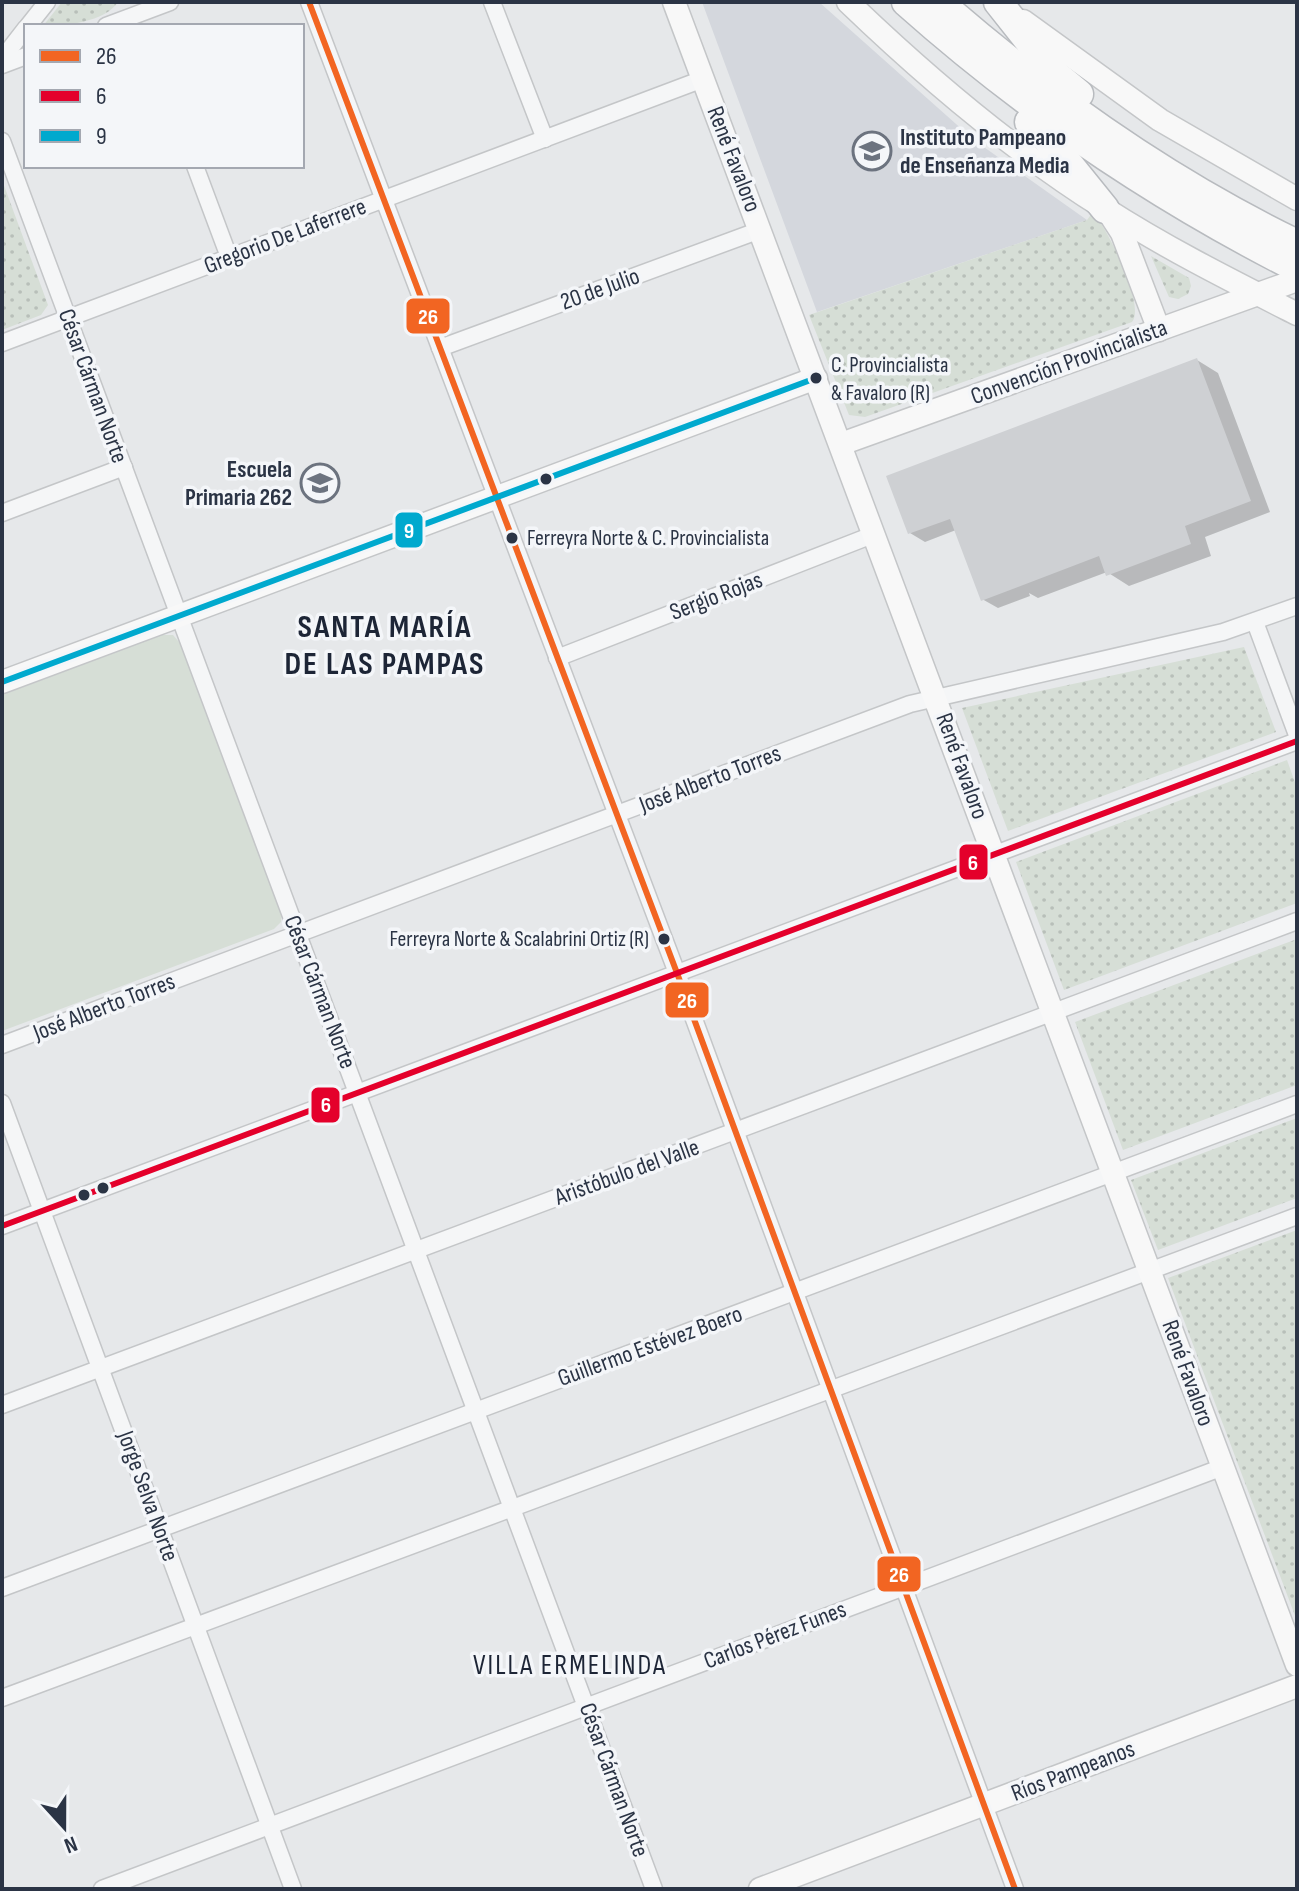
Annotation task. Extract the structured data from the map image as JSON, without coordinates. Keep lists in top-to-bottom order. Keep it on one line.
{"streets":{"street":["René Favaloro","Gregorio De Laferrere","20 de Julio","Convención Provincialista","César Cárman Norte","Sergio Rojas","José Alberto Torres","Aristóbulo del Valle","Guillermo Estévez Boero","Jorge Selva Norte","Carlos Pérez Funes","Ríos Pampeanos"]},"crossings":[["René Favaloro","Gregorio De Laferrere"],["René Favaloro","20 de Julio"],["René Favaloro","Convención Provincialista"],["René Favaloro","Sergio Rojas"],["René Favaloro","José Alberto Torres"],["René Favaloro","Aristóbulo del Valle"],["René Favaloro","Guillermo Estévez Boero"],["René Favaloro","Carlos Pérez Funes"],["Gregorio De Laferrere","César Cárman Norte"],["César Cárman Norte","José Alberto Torres"],["César Cárman Norte","Aristóbulo del Valle"],["César Cárman Norte","Guillermo Estévez Boero"],["César Cárman Norte","Carlos Pérez Funes"],["Aristóbulo del Valle","Jorge Selva Norte"],["Guillermo Estévez Boero","Jorge Selva Norte"],["Jorge Selva Norte","Carlos Pérez Funes"]],"districts":["SANTA MARÍA DE LAS PAMPAS","VILLA ERMELINDA"],"places":{"school or university":["Instituto Pampeano de Enseñanza Media","Escuela Primaria 262"],"other":["C. Provincialista & Favaloro (R)","Ferreyra Norte & C. Provincialista","Ferreyra Norte & Scalabrini Ortiz (R)"]},"lines":["transit line 26","transit line 9","transit line 6"],"legend":["26","6","9"],"north":"bottom"}
